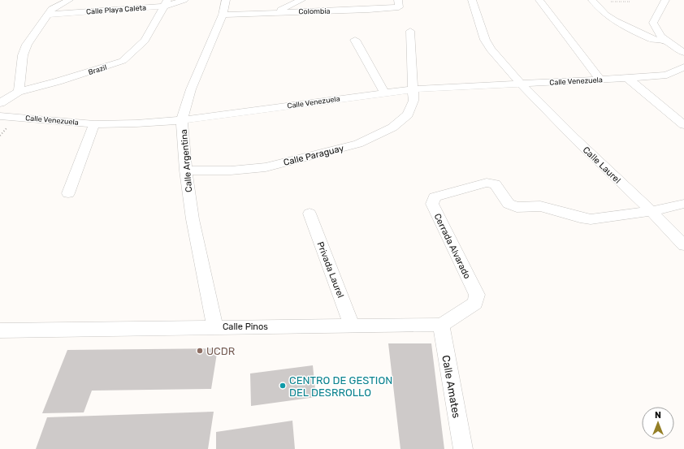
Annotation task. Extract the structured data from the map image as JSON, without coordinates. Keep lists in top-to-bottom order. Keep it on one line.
{"streets":{"street":["Calle Playa Caleta","Colombia","Brazil","Calle Venezuela","Calle Paraguay","Calle Argentina","Calle Laurel","Cerrada Alvarado","Privada Laurel","Calle Pinos","Calle Amates"]},"crossings":[["Calle Playa Caleta","Brazil"],["Colombia","Calle Argentina"],["Calle Venezuela","Calle Paraguay"],["Calle Venezuela","Calle Argentina"],["Calle Venezuela","Calle Laurel"],["Calle Paraguay","Calle Argentina"],["Calle Argentina","Calle Pinos"],["Calle Laurel","Cerrada Alvarado"],["Cerrada Alvarado","Calle Pinos"],["Cerrada Alvarado","Calle Amates"],["Privada Laurel","Calle Pinos"],["Calle Pinos","Calle Amates"]],"places":["UCDR","CENTRO DE GESTION DEL DESRROLLO"],"north":"top"}
